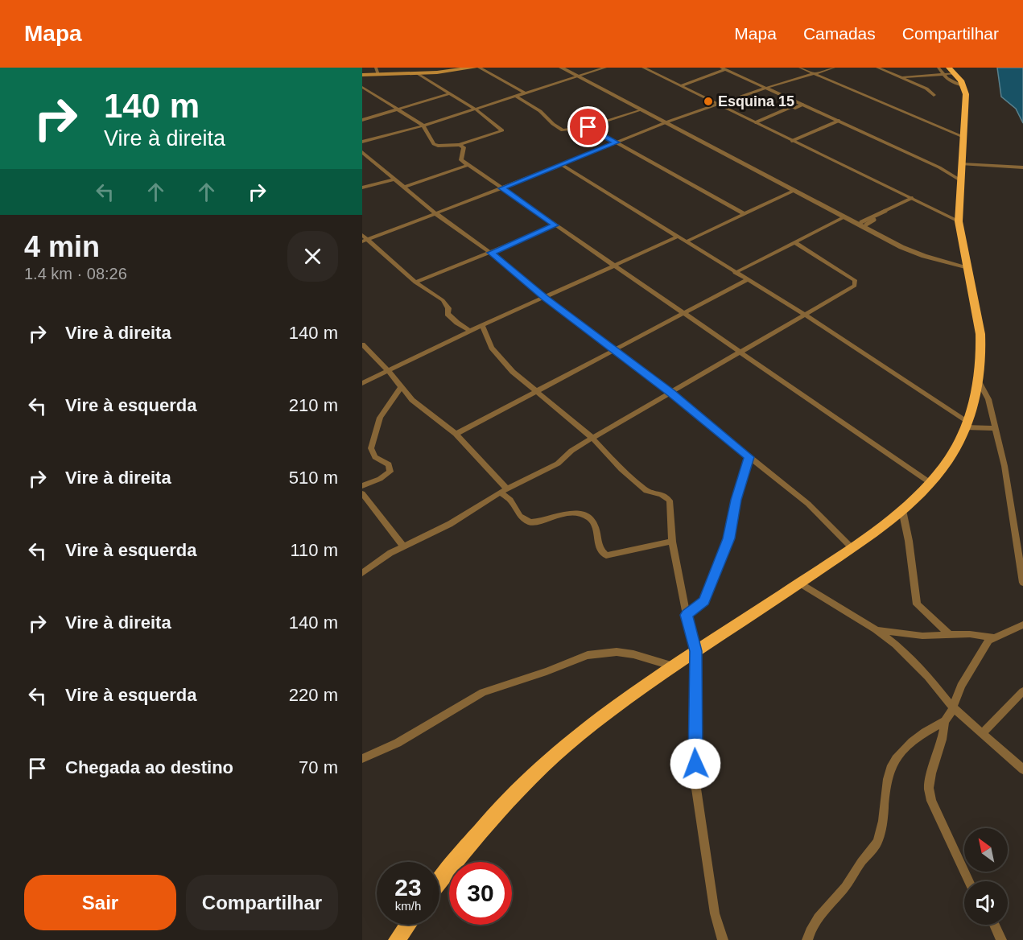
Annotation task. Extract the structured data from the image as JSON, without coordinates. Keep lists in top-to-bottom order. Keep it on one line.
{"places":["Esquina 15"],"north":"top left","page":{"header":"Mapa","nav":["Mapa","Camadas","Compartilhar"],"turn":["140 m","Vire à direita"],"heading":["4 min","1.4 km · 08:26"],"list":[{"name":"Vire à direita","value":"140 m"},{"name":"Vire à esquerda","value":"210 m"},{"name":"Vire à direita","value":"510 m"},{"name":"Vire à esquerda","value":"110 m"},{"name":"Vire à direita","value":"140 m"},{"name":"Vire à esquerda","value":"220 m"},{"name":"Chegada ao destino","value":"70 m"}],"speed":"23 km/h","limit":"30","buttons":["Sair","Compartilhar"]}}
